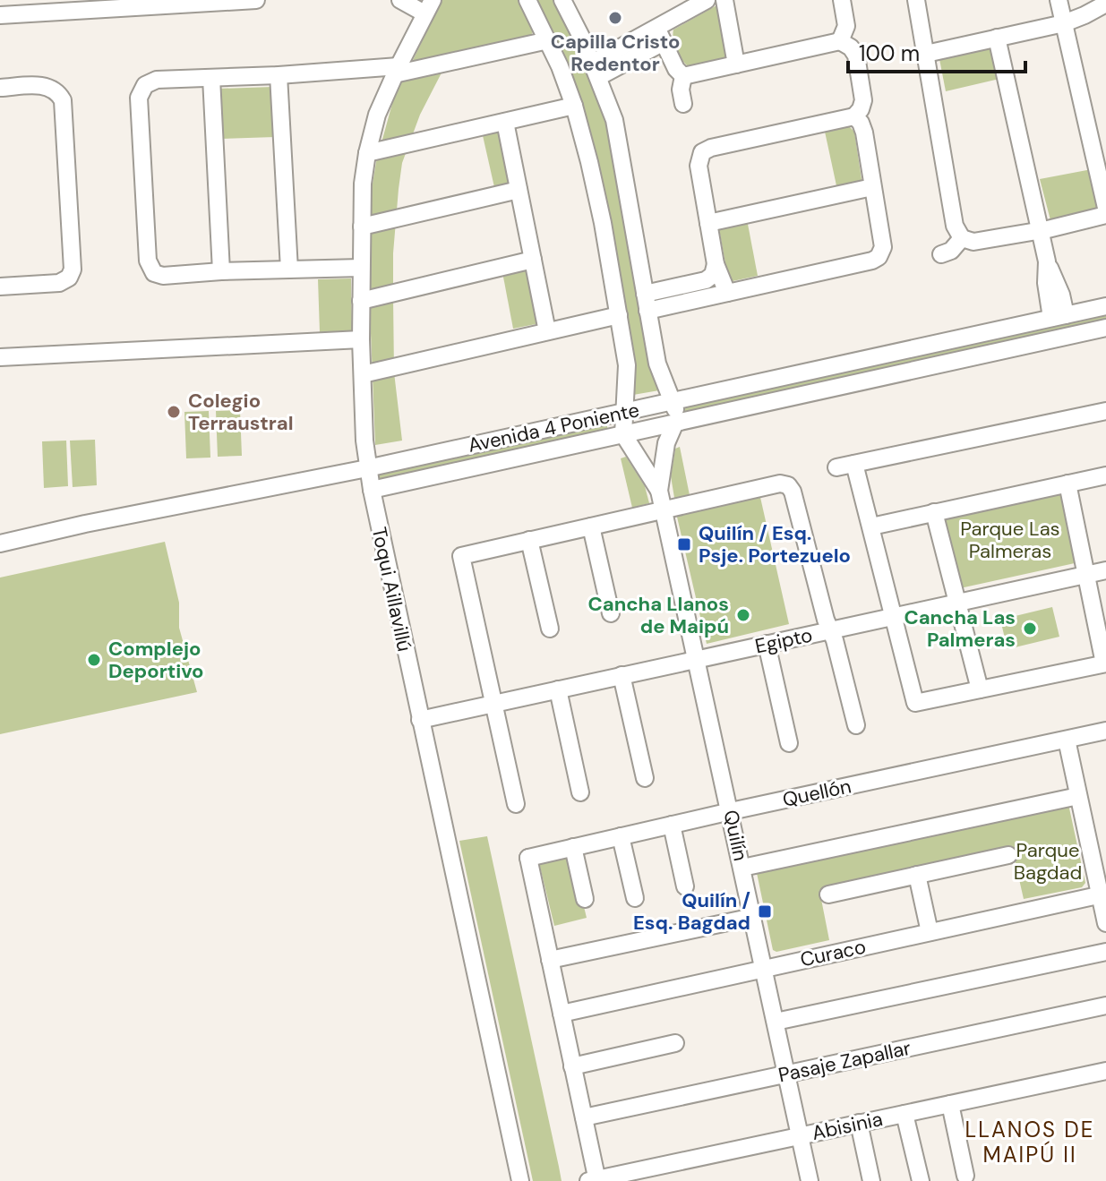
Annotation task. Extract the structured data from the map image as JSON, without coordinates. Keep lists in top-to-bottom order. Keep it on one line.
{"streets":{"street":["Avenida 4 Poniente","Toqui Aillavillú","Egipto","Quellón","Quilín","Curaco","Pasaje Zapallar","Abisinia"]},"crossings":[["Avenida 4 Poniente","Toqui Aillavillú"],["Avenida 4 Poniente","Quilín"],["Toqui Aillavillú","Egipto"],["Egipto","Quilín"],["Quellón","Quilín"],["Quilín","Curaco"],["Quilín","Pasaje Zapallar"],["Quilín","Abisinia"]],"districts":["LLANOS DE MAIPÚ II"],"parks":["Parque Las Palmeras","Parque Bagdad"],"places":{"other":["Capilla Cristo Redentor","Colegio Terraustral","Cancha Llanos de Maipú","Cancha Las Palmeras","Complejo Deportivo"],"transit":["Quilín / Esq. Psje. Portezuelo","Quilín / Esq. Bagdad"]},"scale_bar":"100 m"}
